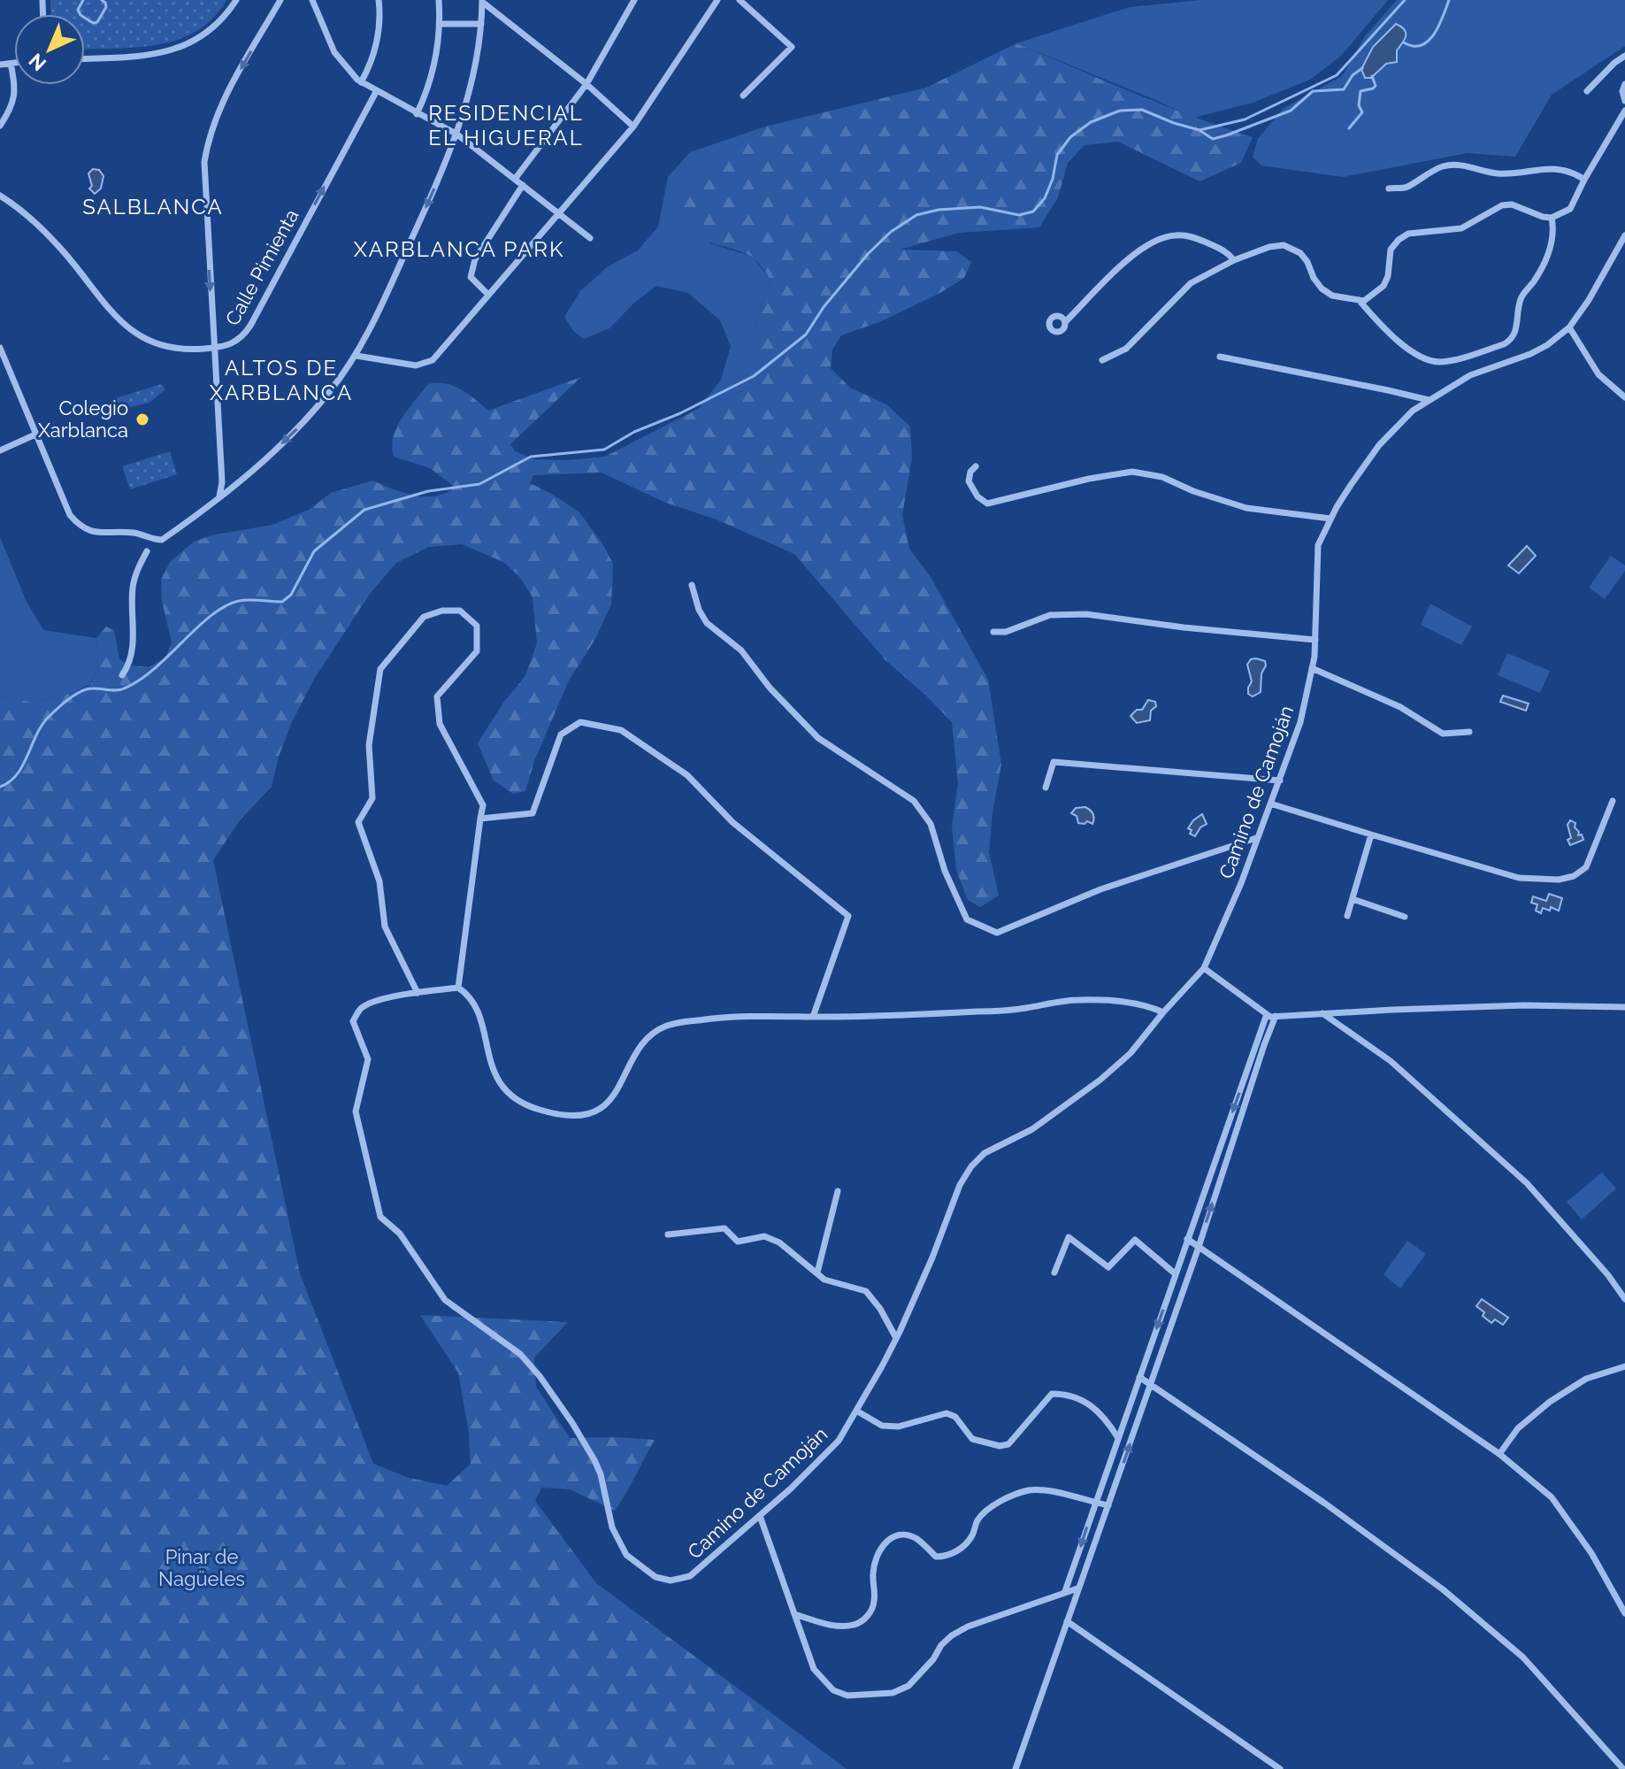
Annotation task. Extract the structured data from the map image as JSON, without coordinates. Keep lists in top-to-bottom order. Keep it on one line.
{"streets":{"street":["Calle Pimienta","Camino de Camoján"]},"one_way":["Calle Pimienta"],"districts":["RESIDENCIAL EL HIGUERAL","SALBLANCA","XARBLANCA PARK","ALTOS DE XARBLANCA"],"parks":["Pinar de Nagüeles"],"places":["Colegio Xarblanca"],"north":"bottom left"}
